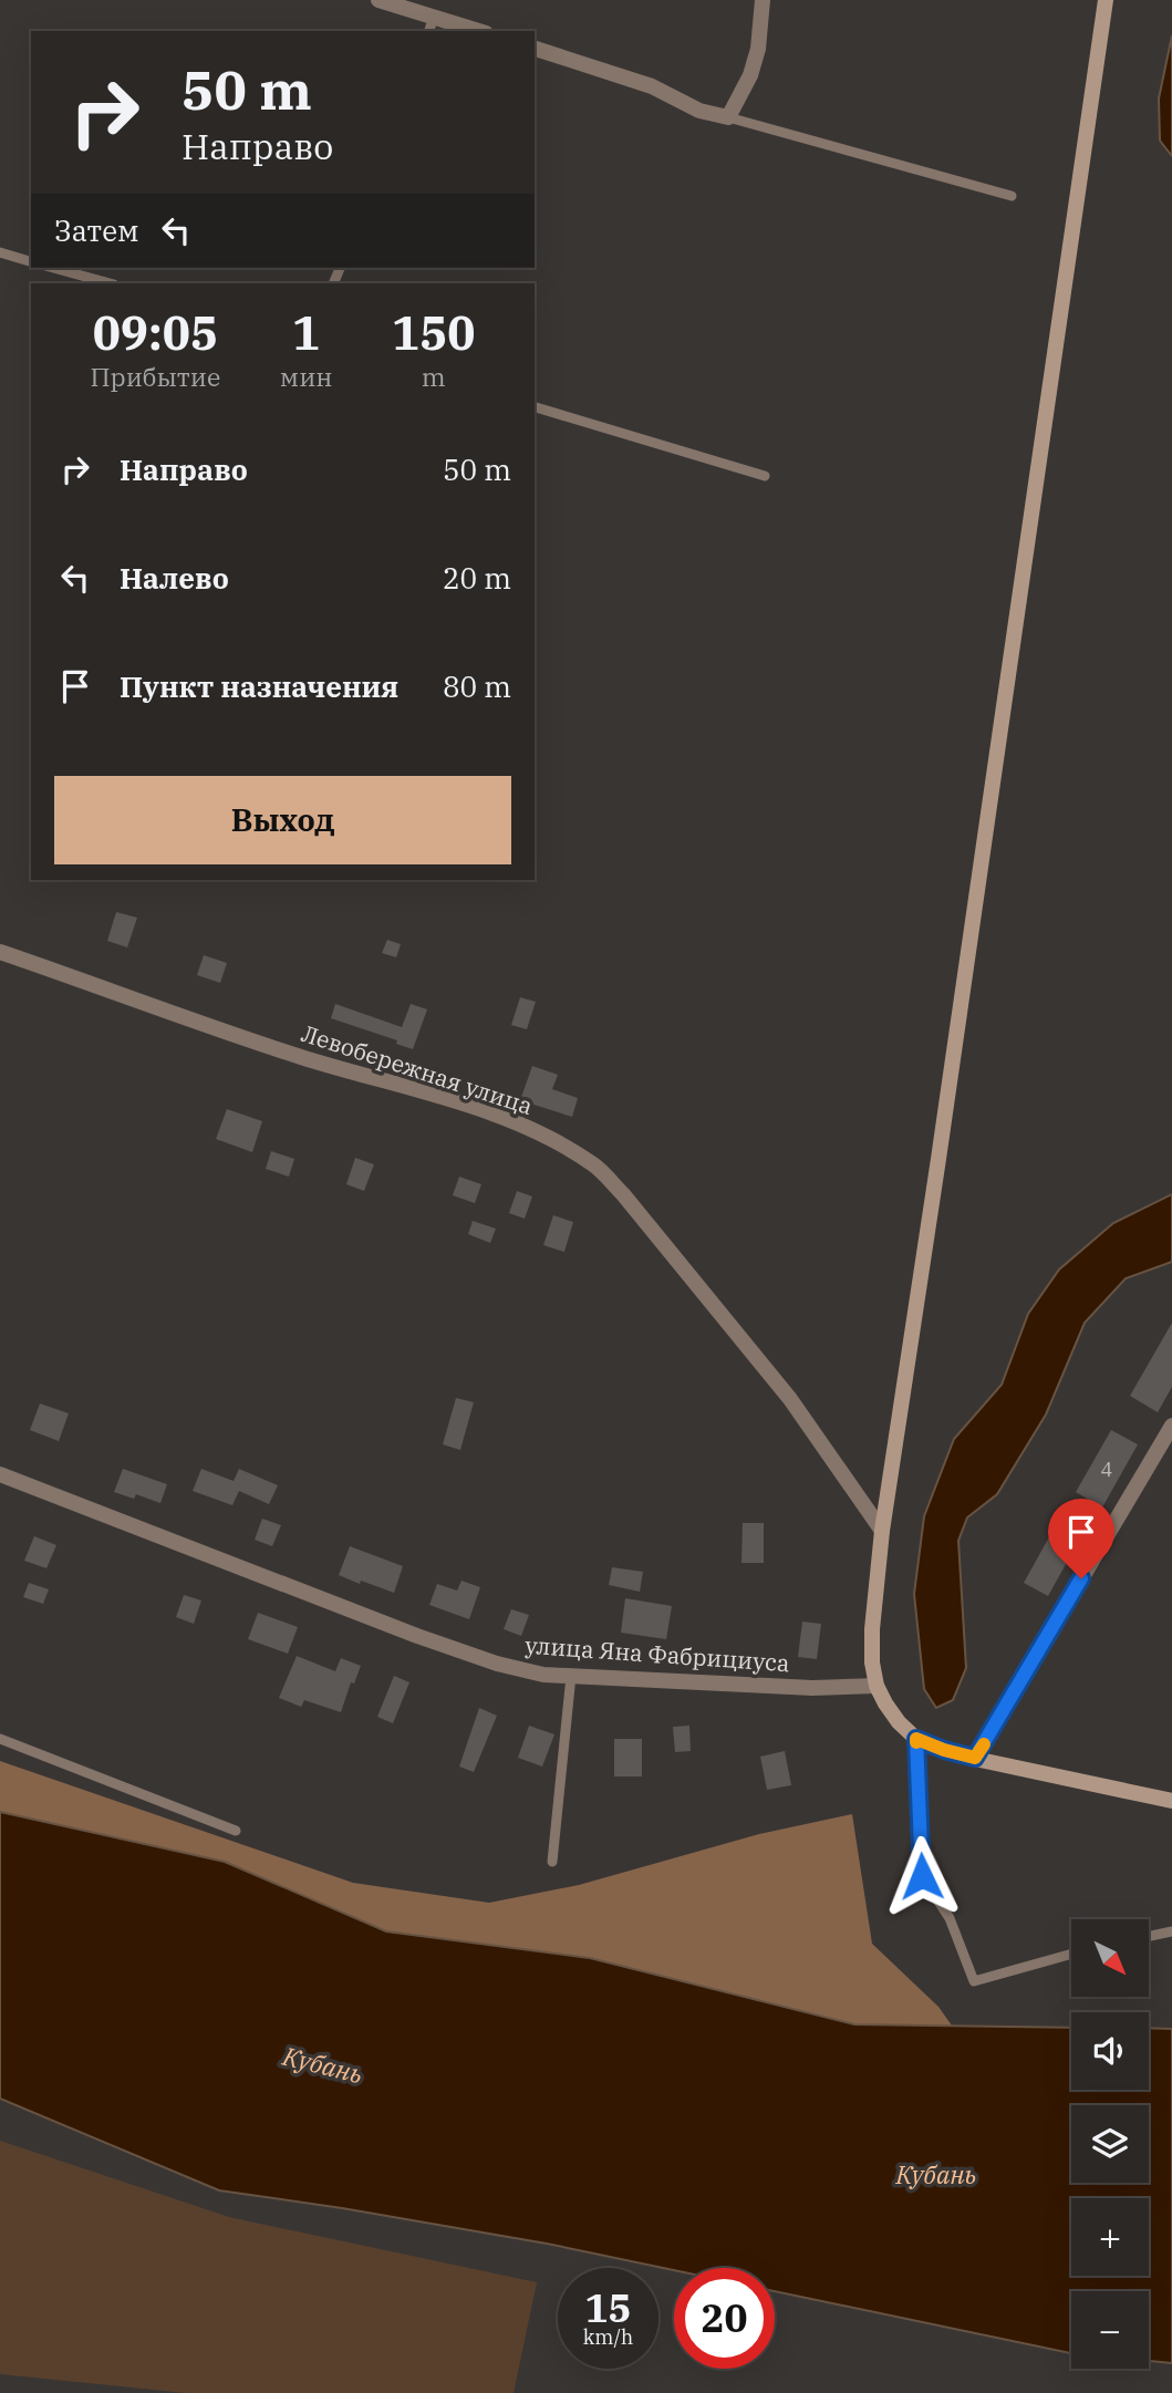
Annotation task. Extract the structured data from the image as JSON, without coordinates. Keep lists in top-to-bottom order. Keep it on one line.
{"streets":{"street":["Левобережная улица","улица Яна Фабрициуса"]},"water":["Кубань"],"house_numbers":["4"],"north":"bottom right","page":{"turn":["50 m","Направо"],"then":"Затем","eta":["09:05","Прибытие","1","мин","150","m"],"list":[{"name":"Направо","value":"50 m"},{"name":"Налево","value":"20 m"},{"name":"Пункт назначения","value":"80 m"}],"buttons":"Выход","map_buttons":["+","−"],"speed":"15 km/h","limit":"20"}}
